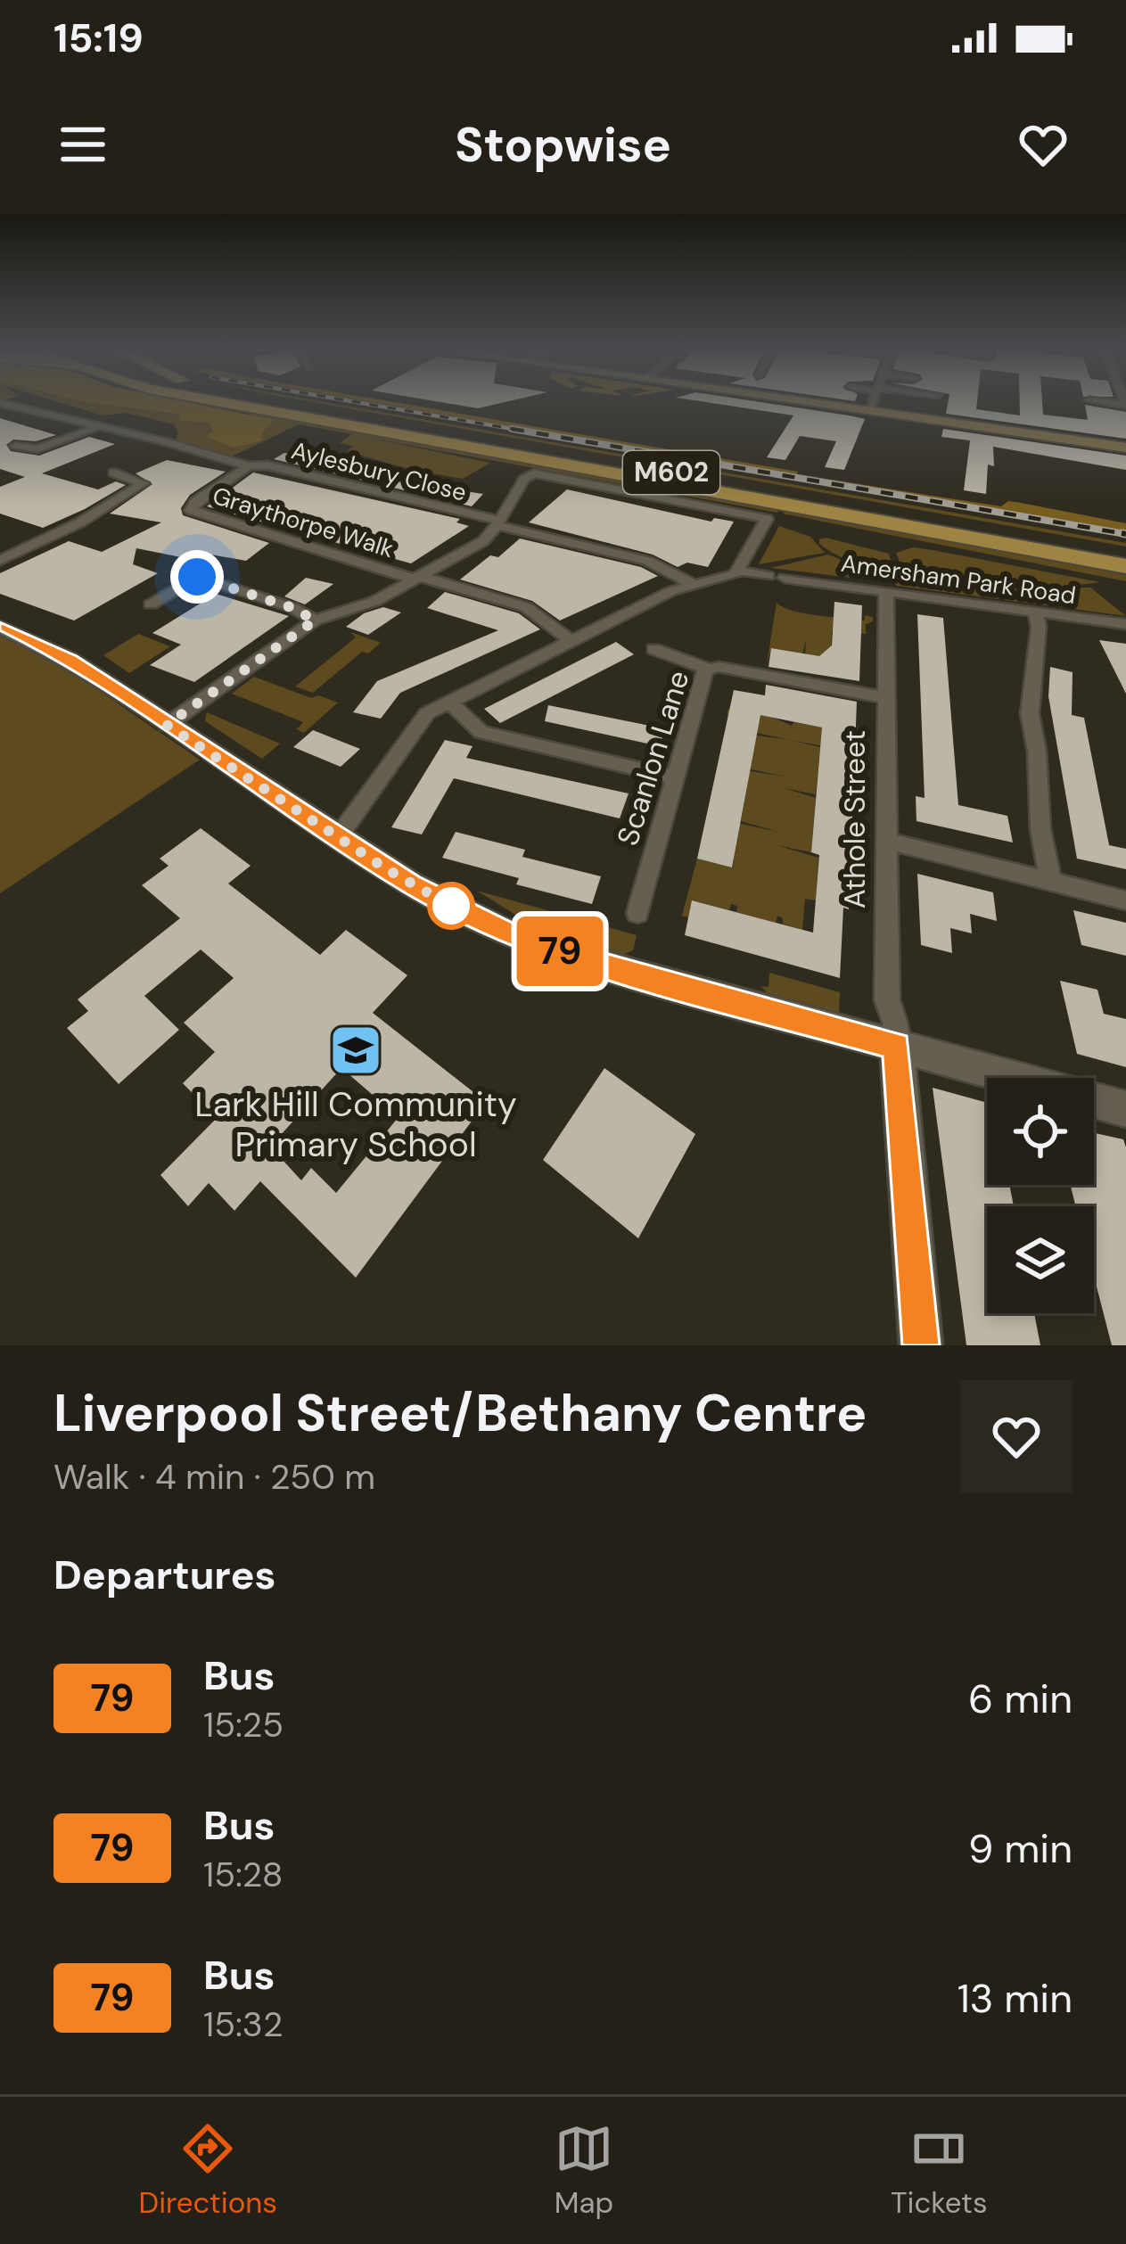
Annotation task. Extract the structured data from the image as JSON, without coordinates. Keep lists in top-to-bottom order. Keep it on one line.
{"streets":{"highway":["M602"],"street":["Aylesbury Close","Graythorpe Walk","Amersham Park Road","Scanlon Lane","Athole Street"]},"crossings":[["Aylesbury Close","Graythorpe Walk"],["Amersham Park Road","Athole Street"],["Scanlon Lane","Athole Street"]],"places":{"school or university":["Lark Hill Community Primary School"]},"lines":["bus line 79"],"page":{"status":"15:19","header":"Stopwise","on_map":"79","heading":[["Liverpool Street/Bethany Centre","Walk · 4 min · 250 m"],"Departures"],"list":[{"mark":"79","name":"Bus","note":"15:25","value":"6 min"},{"mark":"79","name":"Bus","note":"15:28","value":"9 min"},{"mark":"79","name":"Bus","note":"15:32","value":"13 min"}],"tabs":["Directions","Map","Tickets"]}}
